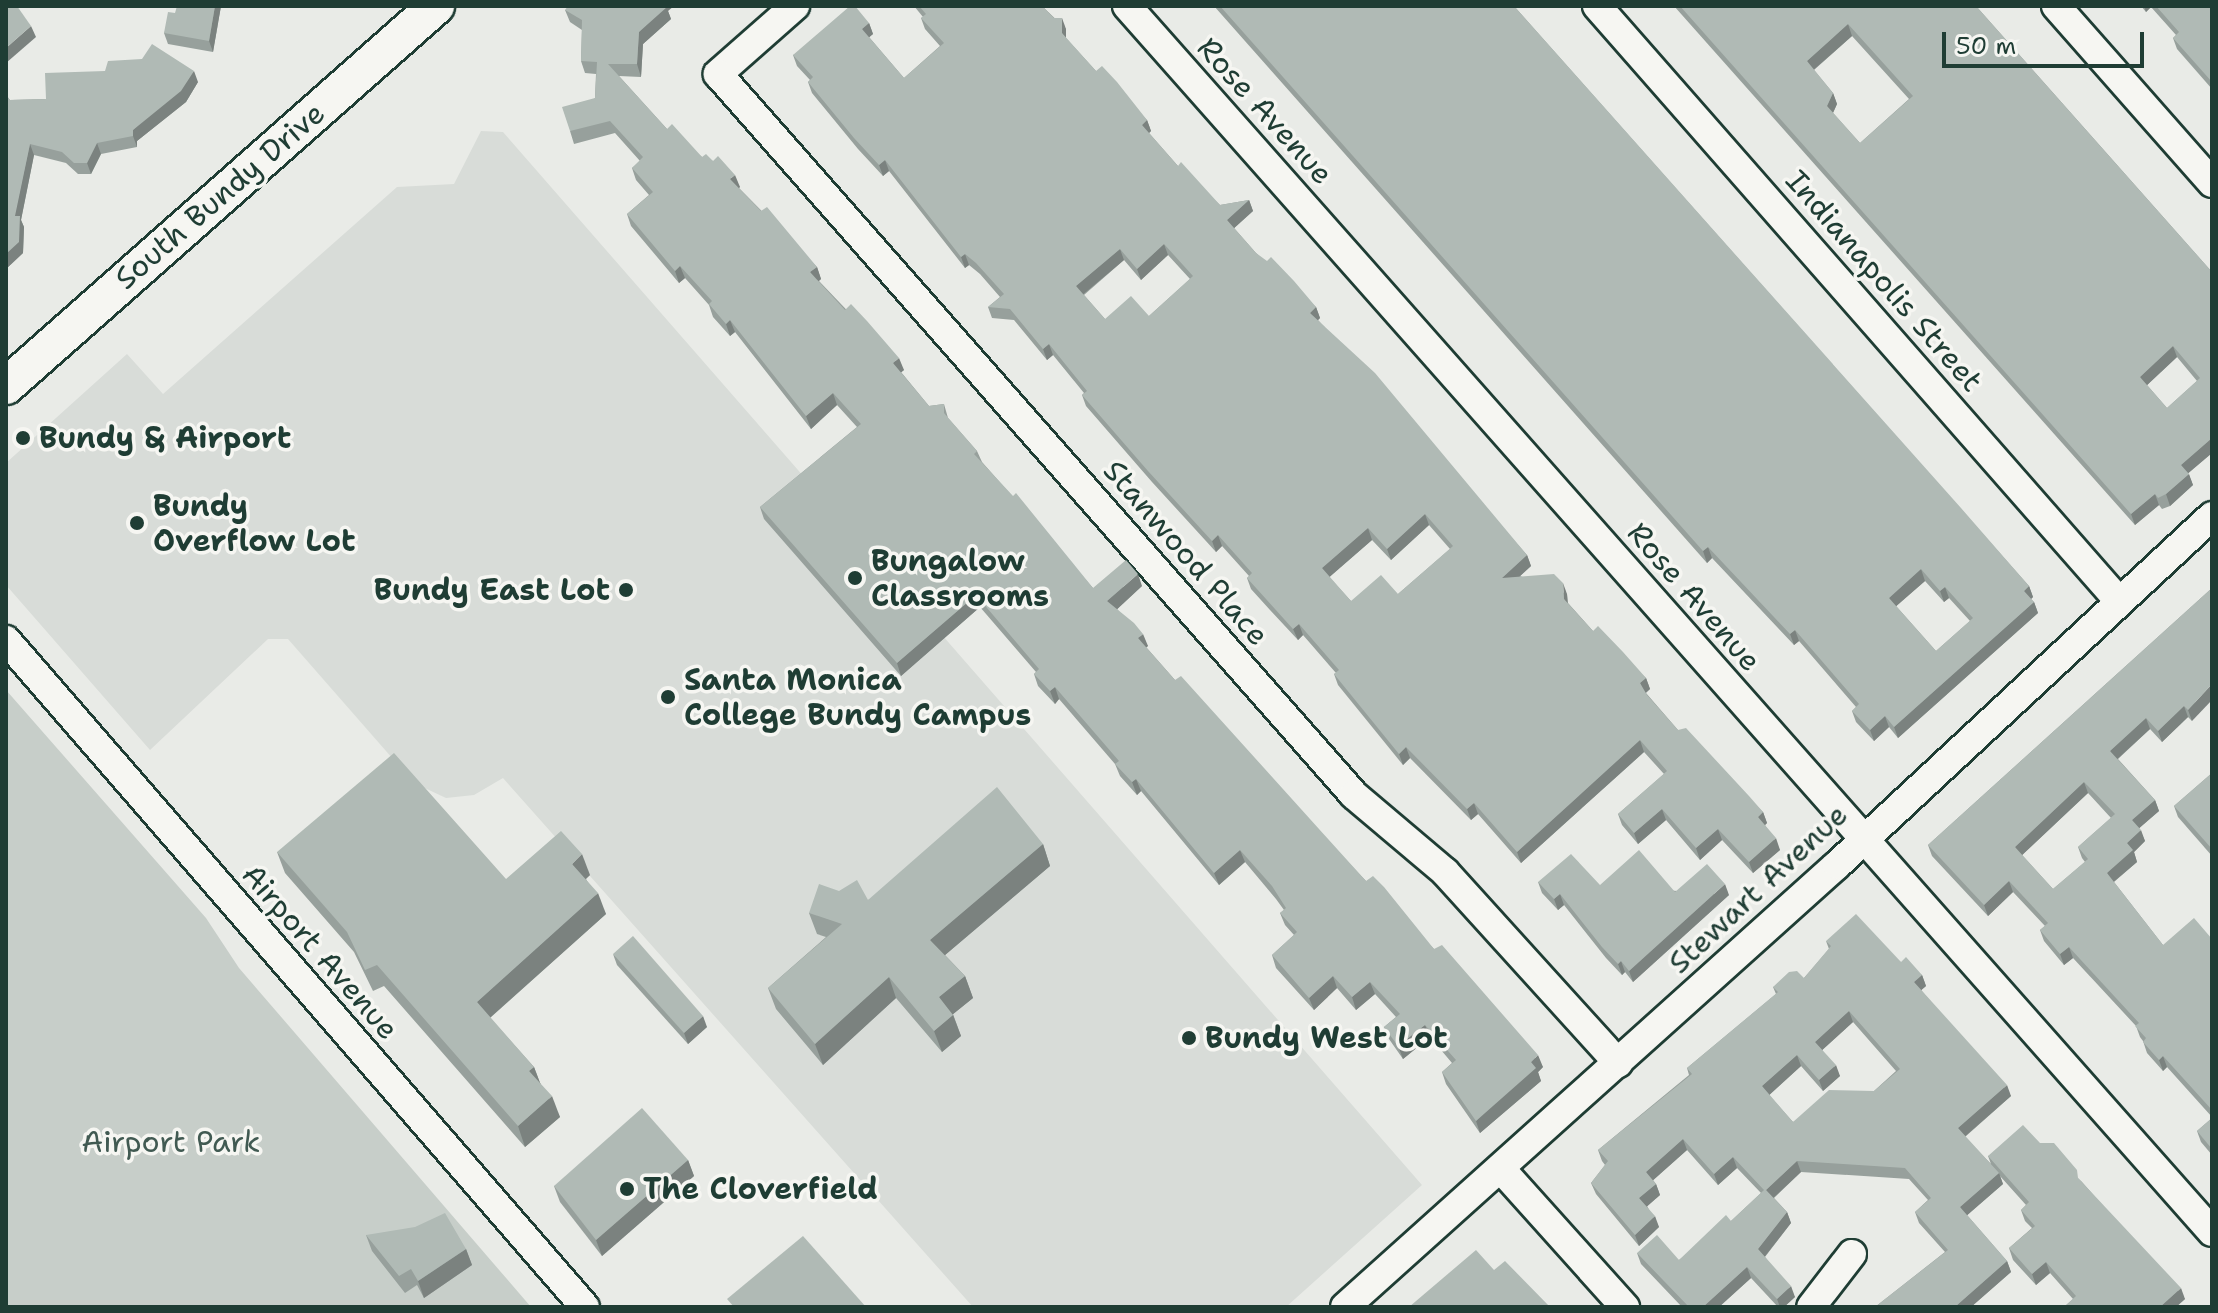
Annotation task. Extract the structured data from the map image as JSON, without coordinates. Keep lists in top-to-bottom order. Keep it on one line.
{"streets":{"main road":["South Bundy Drive"],"street":["Rose Avenue","Indianapolis Street","Stanwood Place","Stewart Avenue","Airport Avenue"]},"crossings":[["Rose Avenue","Stewart Avenue"],["Indianapolis Street","Stewart Avenue"],["Stanwood Place","Stewart Avenue"]],"parks":["Airport Park"],"places":["Bundy & Airport","Bundy Overflow Lot","Bungalow Classrooms","Bundy East Lot","Santa Monica College Bundy Campus","Bundy West Lot","The Cloverfield"],"scale_bar":"50 m"}
